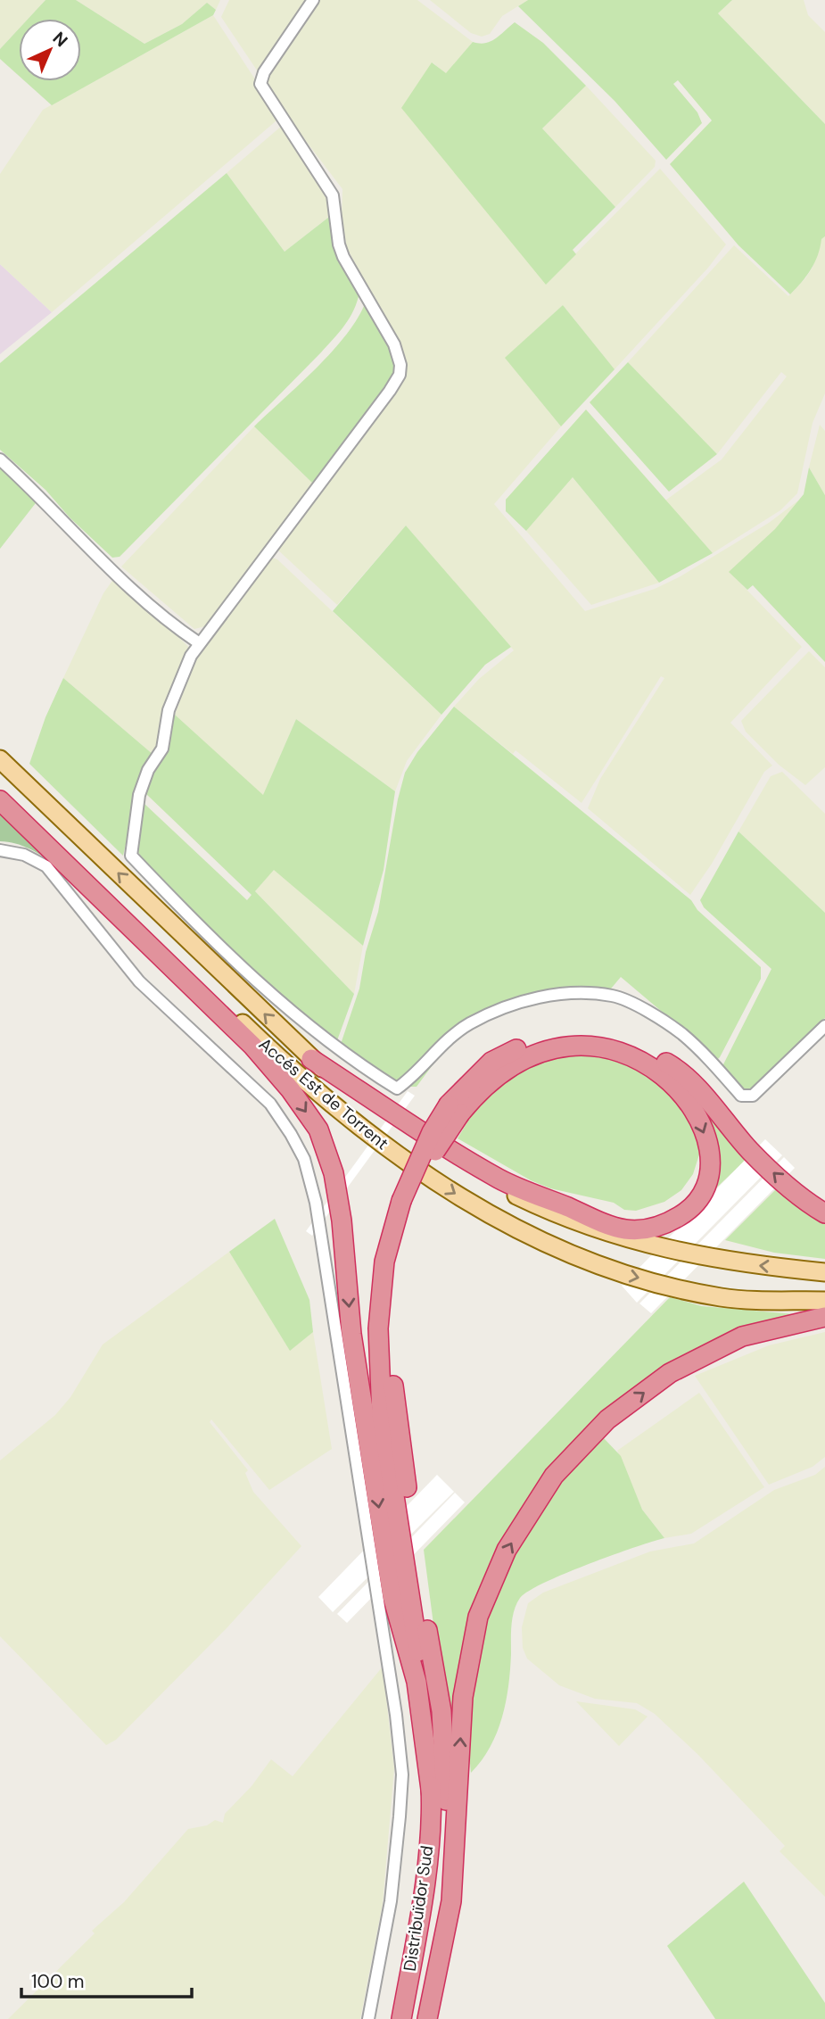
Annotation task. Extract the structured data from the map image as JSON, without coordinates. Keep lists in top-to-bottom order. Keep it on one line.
{"streets":{"highway":["Distribuïdor Sud"],"main road":["Accés Est de Torrent"]},"scale_bar":"100 m","north":"top right"}
